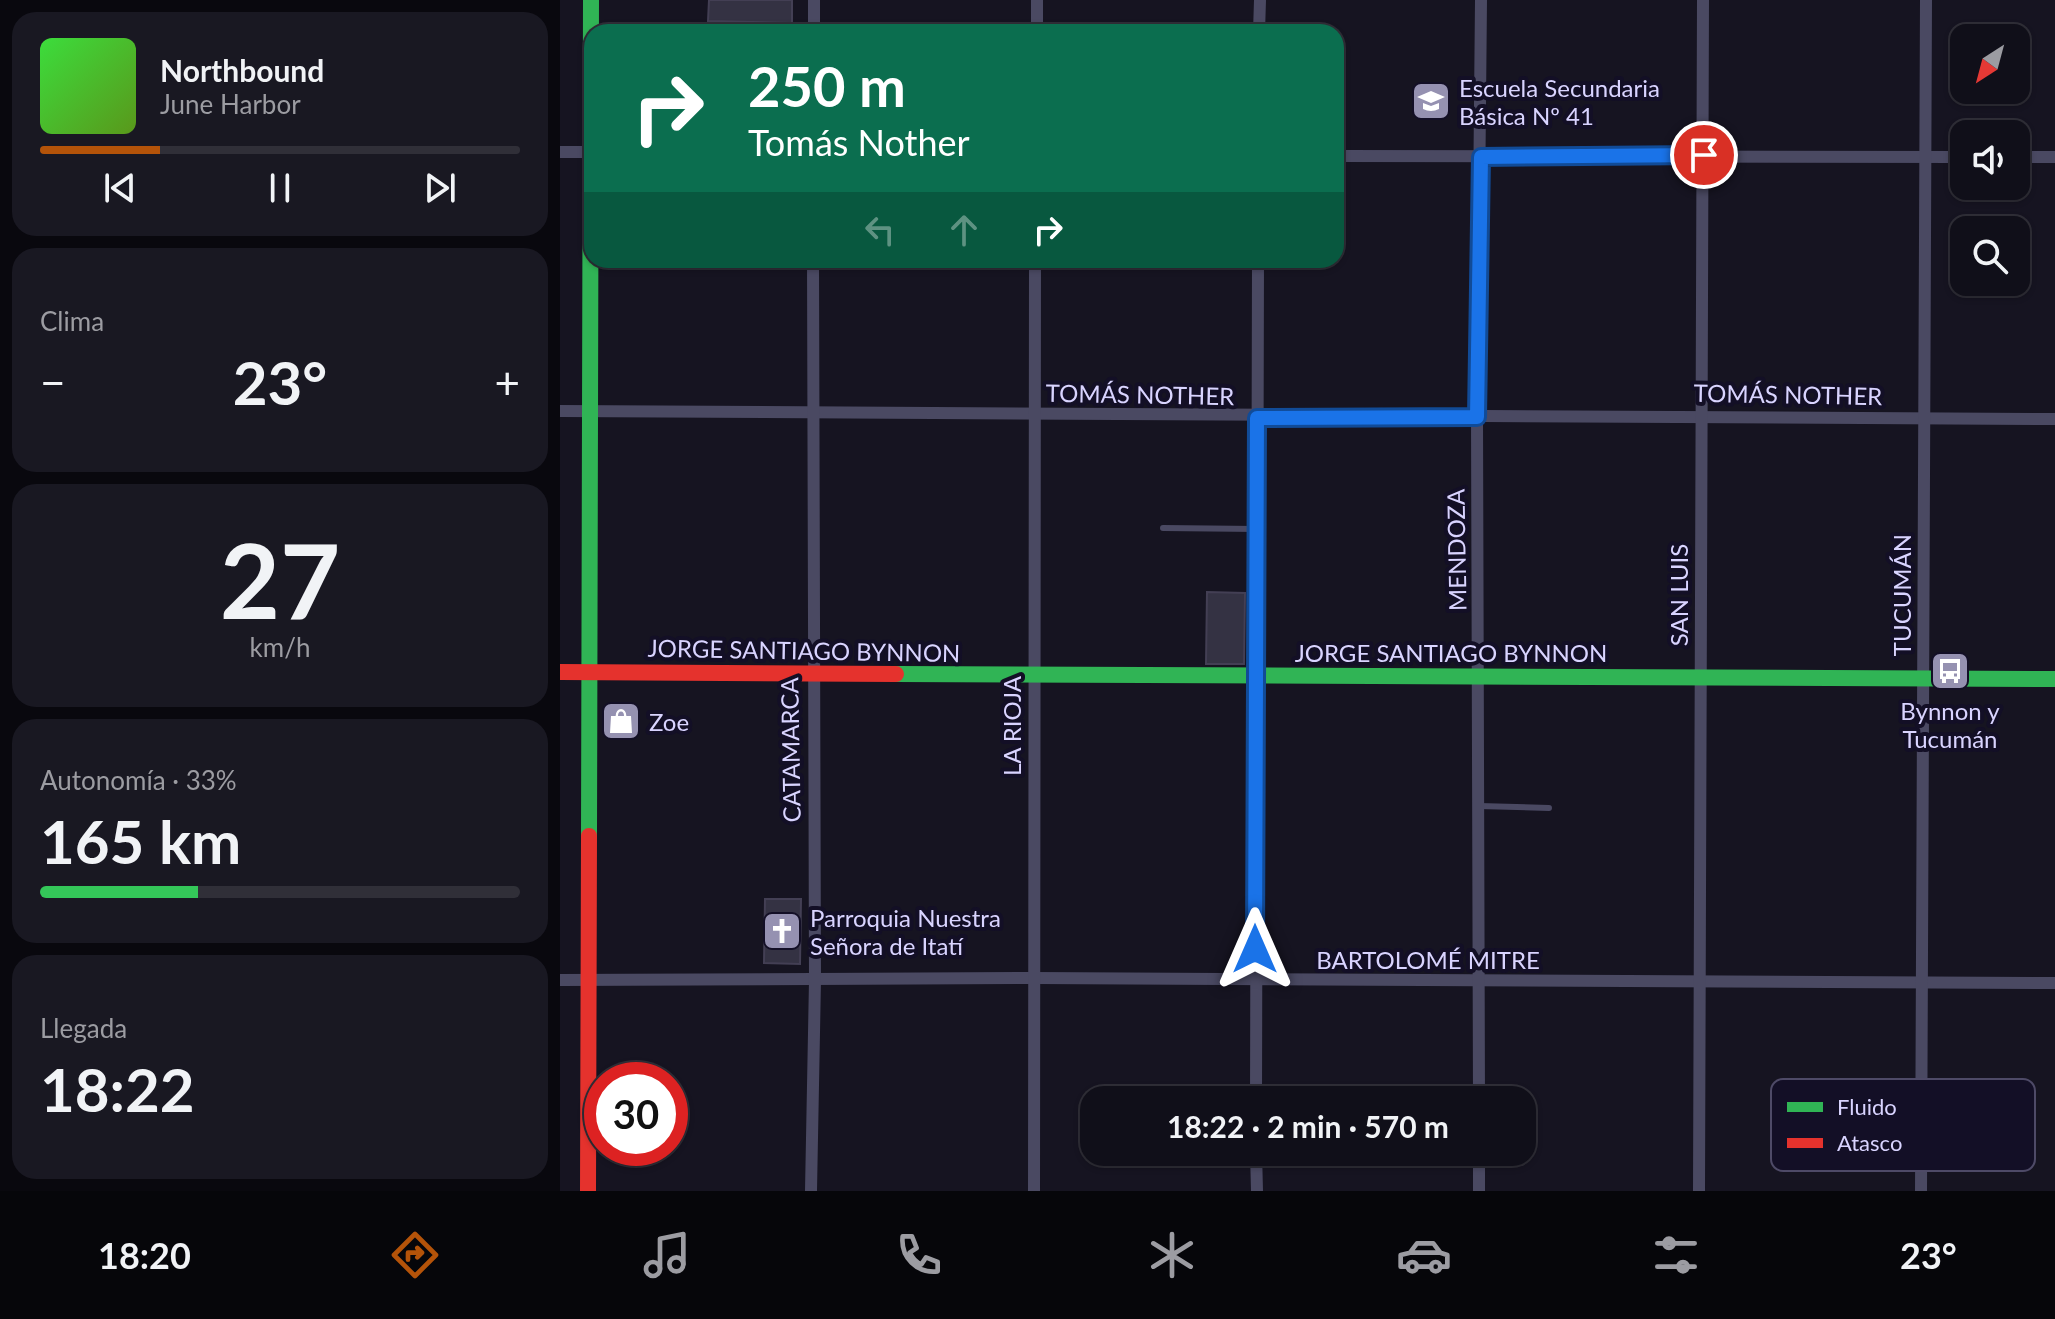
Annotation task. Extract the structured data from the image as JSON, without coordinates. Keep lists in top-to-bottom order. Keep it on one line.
{"streets":{"street":["TOMÁS NOTHER","MENDOZA","SAN LUIS","TUCUMÁN","JORGE SANTIAGO BYNNON","LA RIOJA","CATAMARCA","BARTOLOMÉ MITRE"]},"crossings":[["TOMÁS NOTHER","MENDOZA"],["TOMÁS NOTHER","SAN LUIS"],["TOMÁS NOTHER","TUCUMÁN"],["TOMÁS NOTHER","LA RIOJA"],["TOMÁS NOTHER","CATAMARCA"],["MENDOZA","JORGE SANTIAGO BYNNON"],["MENDOZA","BARTOLOMÉ MITRE"],["SAN LUIS","JORGE SANTIAGO BYNNON"],["SAN LUIS","BARTOLOMÉ MITRE"],["TUCUMÁN","JORGE SANTIAGO BYNNON"],["TUCUMÁN","BARTOLOMÉ MITRE"],["JORGE SANTIAGO BYNNON","LA RIOJA"],["JORGE SANTIAGO BYNNON","CATAMARCA"],["LA RIOJA","BARTOLOMÉ MITRE"],["CATAMARCA","BARTOLOMÉ MITRE"]],"places":{"school or university":["Escuela Secundaria Básica Nº 41"],"bus stop":["Bynnon y Tucumán"],"shop":["Zoe"],"church":["Parroquia Nuestra Señora de Itatí"]},"legend":["Fluido","Atasco"],"north":"bottom left","page":{"turn":["250 m","Tomás Nother"],"song":["Northbound","June Harbor"],"tile":["Clima",["27","km/h"],["Autonomía · 33%","165 km"],["Llegada","18:22"]],"heat":["−","23°","+"],"limit":"30","trip":"18:22 · 2 min · 570 m","tabs":["18:20","23°"]}}
